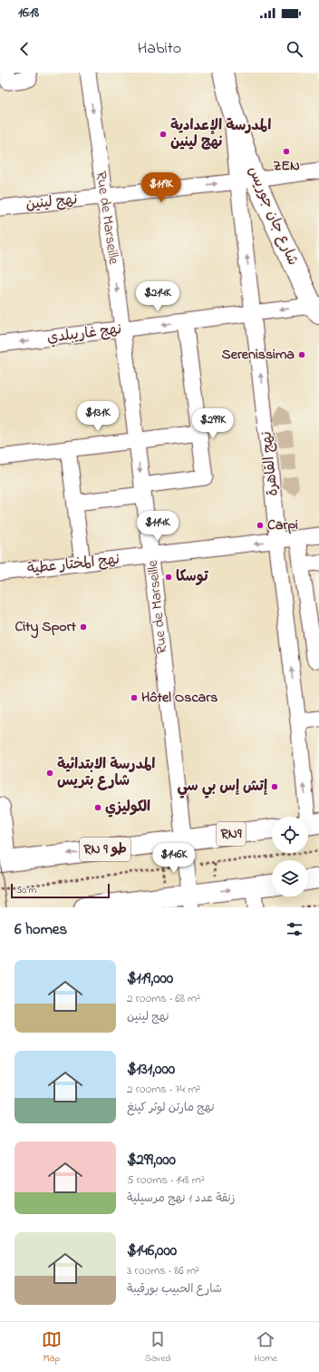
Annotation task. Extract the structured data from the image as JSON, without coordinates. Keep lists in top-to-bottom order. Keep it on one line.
{"streets":{"main road":["شارع جان جوريس","RN9","RN 9 طو"],"street":["نهج لينين","Rue de Marseille","نهج غاريبلدي","نهج القاهرة","نهج المختار عطية"]},"crossings":[["نهج لينين","شارع جان جوريس"],["نهج لينين","Rue de Marseille"],["نهج لينين","نهج القاهرة"],["شارع جان جوريس","نهج غاريبلدي"],["شارع جان جوريس","نهج القاهرة"],["Rue de Marseille","نهج غاريبلدي"],["Rue de Marseille","نهج المختار عطية"],["Rue de Marseille","RN9"],["Rue de Marseille","RN 9 طو"],["نهج غاريبلدي","نهج القاهرة"],["نهج القاهرة","نهج المختار عطية"],["RN9","RN 9 طو"]],"one_way":["نهج لينين","Rue de Marseille"],"places":["المدرسة الإعدادية نهج لينين","ZEN","Serenissima","Carpi","توسكا","City Sport","Hôtel Oscars","المدرسة الابتدائية شارع بتريس","إتش إس بي سي","الكوليزي"],"scale_bar":"50 m","page":{"status":"16:18","header":"Habito","price":["$119K","$214K","$131K","$299K","$114K","$146K"],"scale":"50 m","heading":"6 homes","list":[{"name":"$119,000","note":"2 rooms · 68 m² · نهج لينين"},{"name":"$131,000","note":"2 rooms · 74 m² · نهج مارتن لوثر كينغ"},{"name":"$299,000","note":"5 rooms · 148 m² · زنقة عدد 1 نهج مرسيلية"},{"name":"$146,000","note":"3 rooms · 86 m² · شارع الحبيب بورقيبة"}],"tabs":["Map","Saved","Home"]}}
